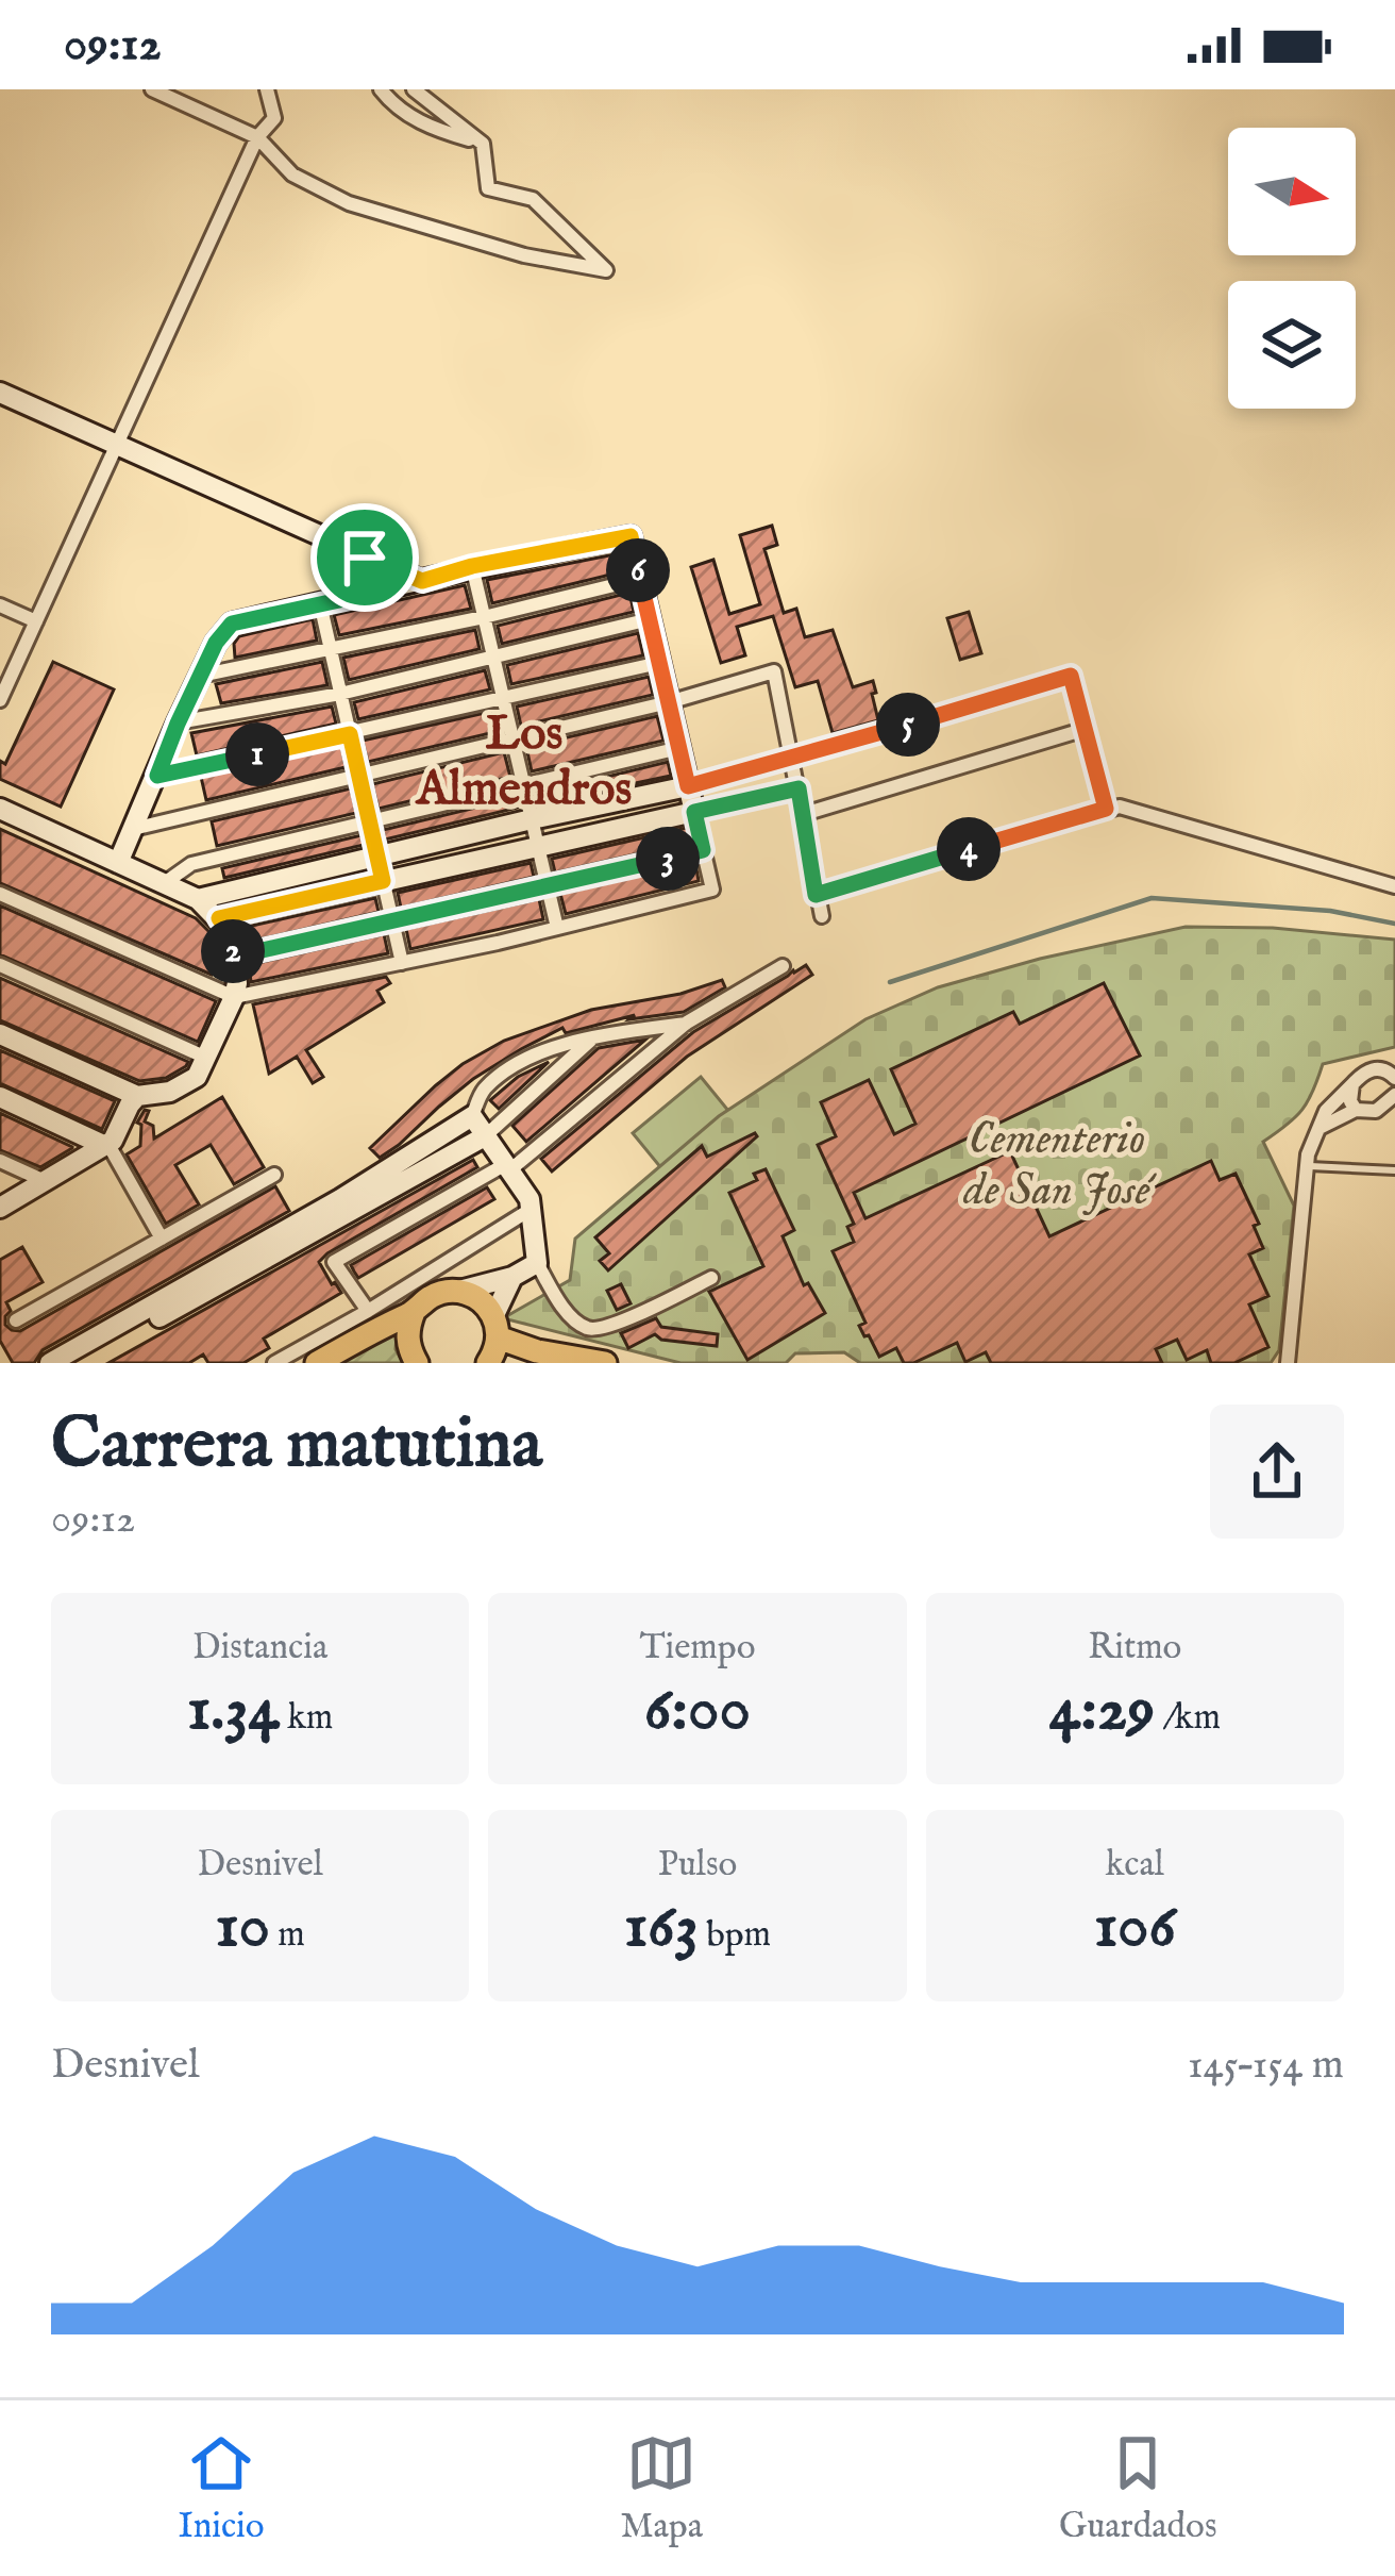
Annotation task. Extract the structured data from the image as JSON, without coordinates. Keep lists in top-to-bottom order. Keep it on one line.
{"districts":["Los Almendros"],"parks":["Cementerio de San José"],"north":"right","page":{"status":"09:12","pins":["6","5","1","4","3","2"],"heading":["Carrera matutina","09:12"],"stats":[["Distancia","1.34 km"],["Tiempo","6:00"],["Ritmo","4:29 /km"],["Desnivel","10 m"],["Pulso","163 bpm"],["kcal","106"]],"chart":["Desnivel","145–154 m"],"tabs":["Inicio","Mapa","Guardados"]}}
